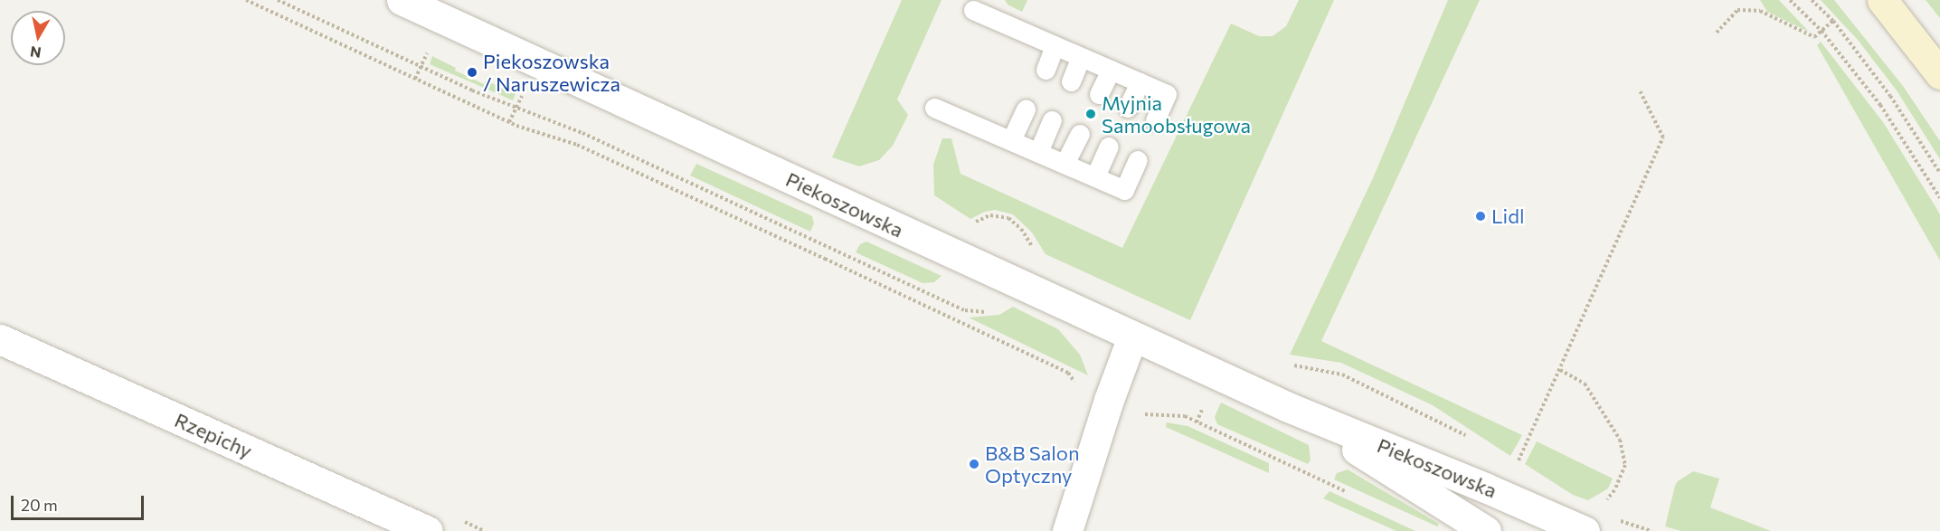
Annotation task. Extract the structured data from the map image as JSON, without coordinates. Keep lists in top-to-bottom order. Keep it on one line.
{"streets":{"street":["Piekoszowska","Rzepichy"]},"places":["Piekoszowska / Naruszewicza","Myjnia Samoobsługowa","Lidl","B&B Salon Optyczny"],"scale_bar":"20 m","north":"bottom"}
